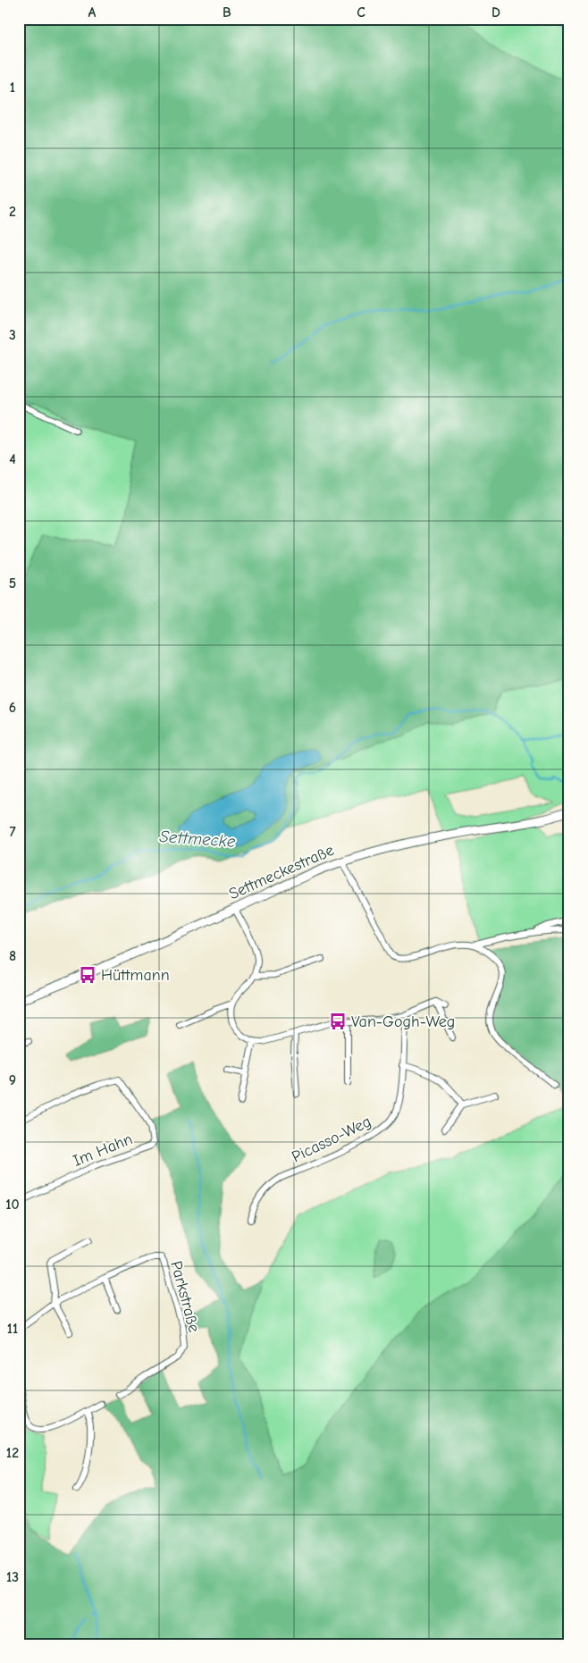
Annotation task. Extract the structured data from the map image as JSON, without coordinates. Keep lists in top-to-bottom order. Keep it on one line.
{"streets":{"street":["Settmeckestraße","Picasso-Weg","Im Hahn","Parkstraße"]},"water":["Settmecke"],"places":{"bus stop":["Hüttmann","Van-Gogh-Weg"]},"grid":{"columns":["A","B","C","D"],"rows":["1","2","3","4","5","6","7","8","9","10","11","12","13"]}}
